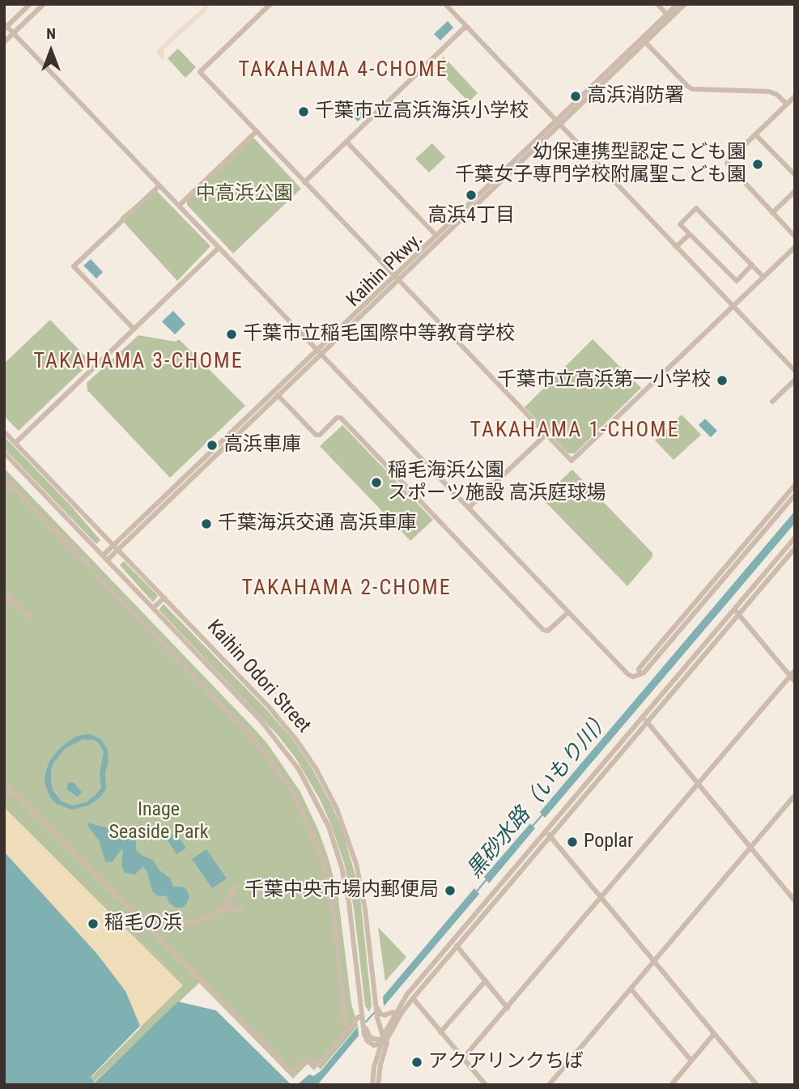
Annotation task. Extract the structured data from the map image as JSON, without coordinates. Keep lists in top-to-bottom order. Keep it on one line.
{"streets":{"street":["Kaihin Pkwy.","Kaihin Odori Street"]},"crossings":[["Kaihin Pkwy.","Kaihin Odori Street"]],"districts":["TAKAHAMA 4-CHOME","TAKAHAMA 3-CHOME","TAKAHAMA 1-CHOME","TAKAHAMA 2-CHOME"],"water":["黒砂水路（いもり川）"],"parks":["中高浜公園","Inage Seaside Park"],"places":["高浜消防署","千葉市立高浜海浜小学校","幼保連携型認定こども園 千葉女子専門学校附属聖こども園","高浜4丁目","千葉市立稲毛国際中等教育学校","千葉市立高浜第一小学校","高浜車庫","稲毛海浜公園 スポーツ施設 高浜庭球場","千葉海浜交通 高浜車庫","Poplar","千葉中央市場内郵便局","稲毛の浜","アクアリンクちば"],"north":"top"}
